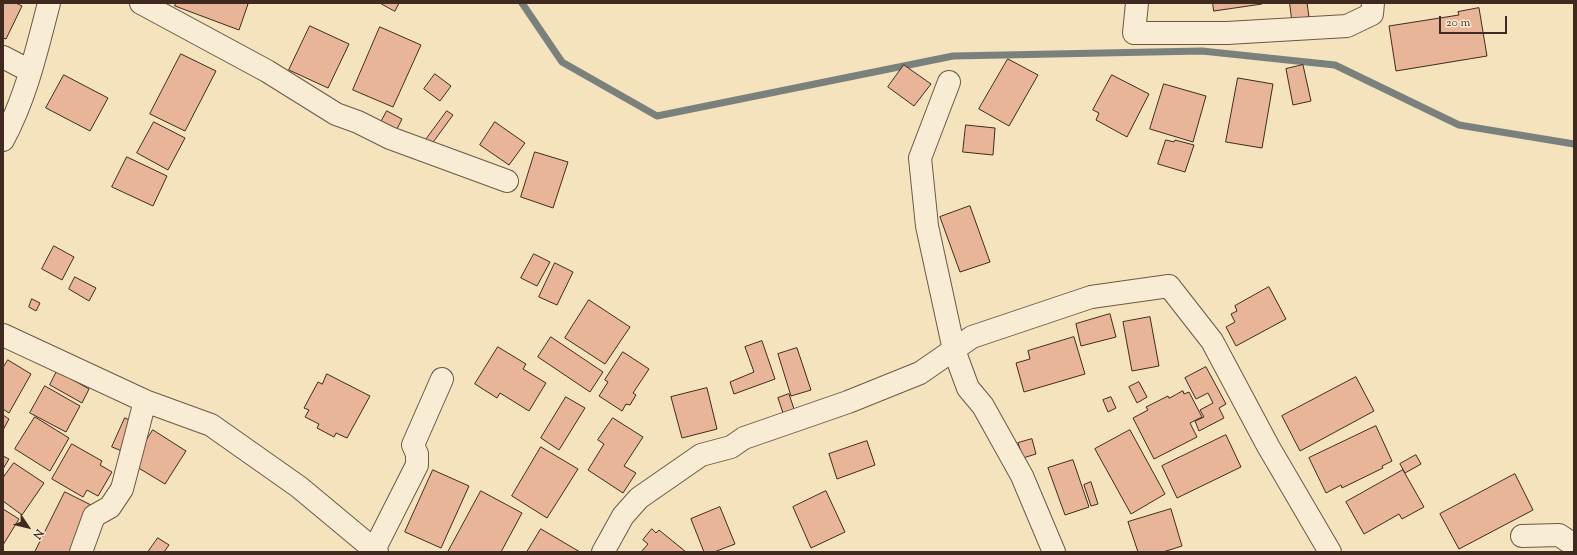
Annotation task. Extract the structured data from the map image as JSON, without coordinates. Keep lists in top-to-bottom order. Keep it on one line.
{"scale_bar":"20 m","north":"bottom right"}
